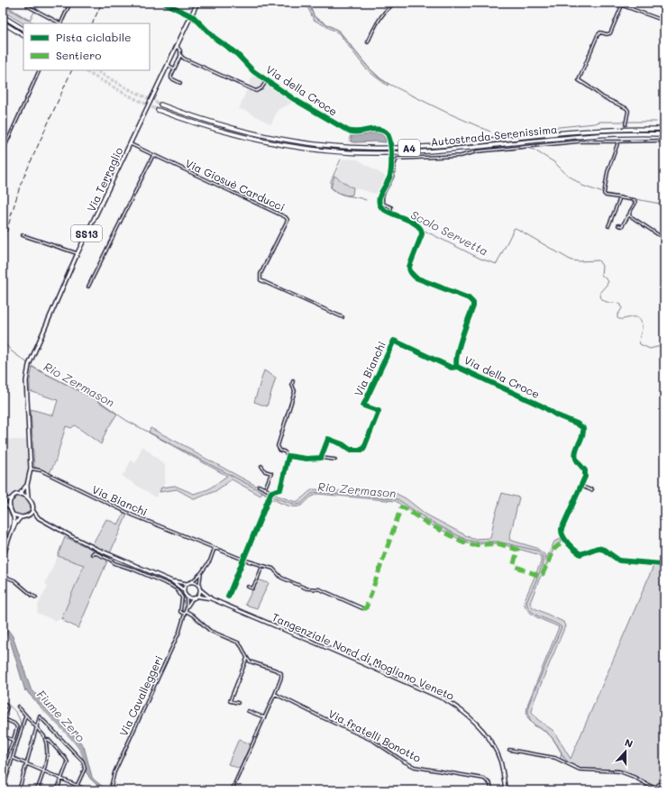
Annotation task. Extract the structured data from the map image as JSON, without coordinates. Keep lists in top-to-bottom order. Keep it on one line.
{"streets":{"highway":["Autostrada Serenissima","A4"],"main road":["Via Terraglio","SS13","Tangenziale Nord di Mogliano Veneto"],"street":["Via della Croce","Via Giosuè Carducci","Via Bianchi","Via Cavalleggeri","Via fratelli Bonotto"]},"crossings":[["Via della Croce","Via Terraglio"],["Via della Croce","Via Bianchi"],["Via Terraglio","Via Giosuè Carducci"],["Via Terraglio","SS13"],["Via Terraglio","Via Bianchi"],["SS13","Via Bianchi"]],"water":["Scolo Servetta","Rio Zermason","Fiume Zero"],"legend":["Pista ciclabile","Sentiero"],"north":"top"}
